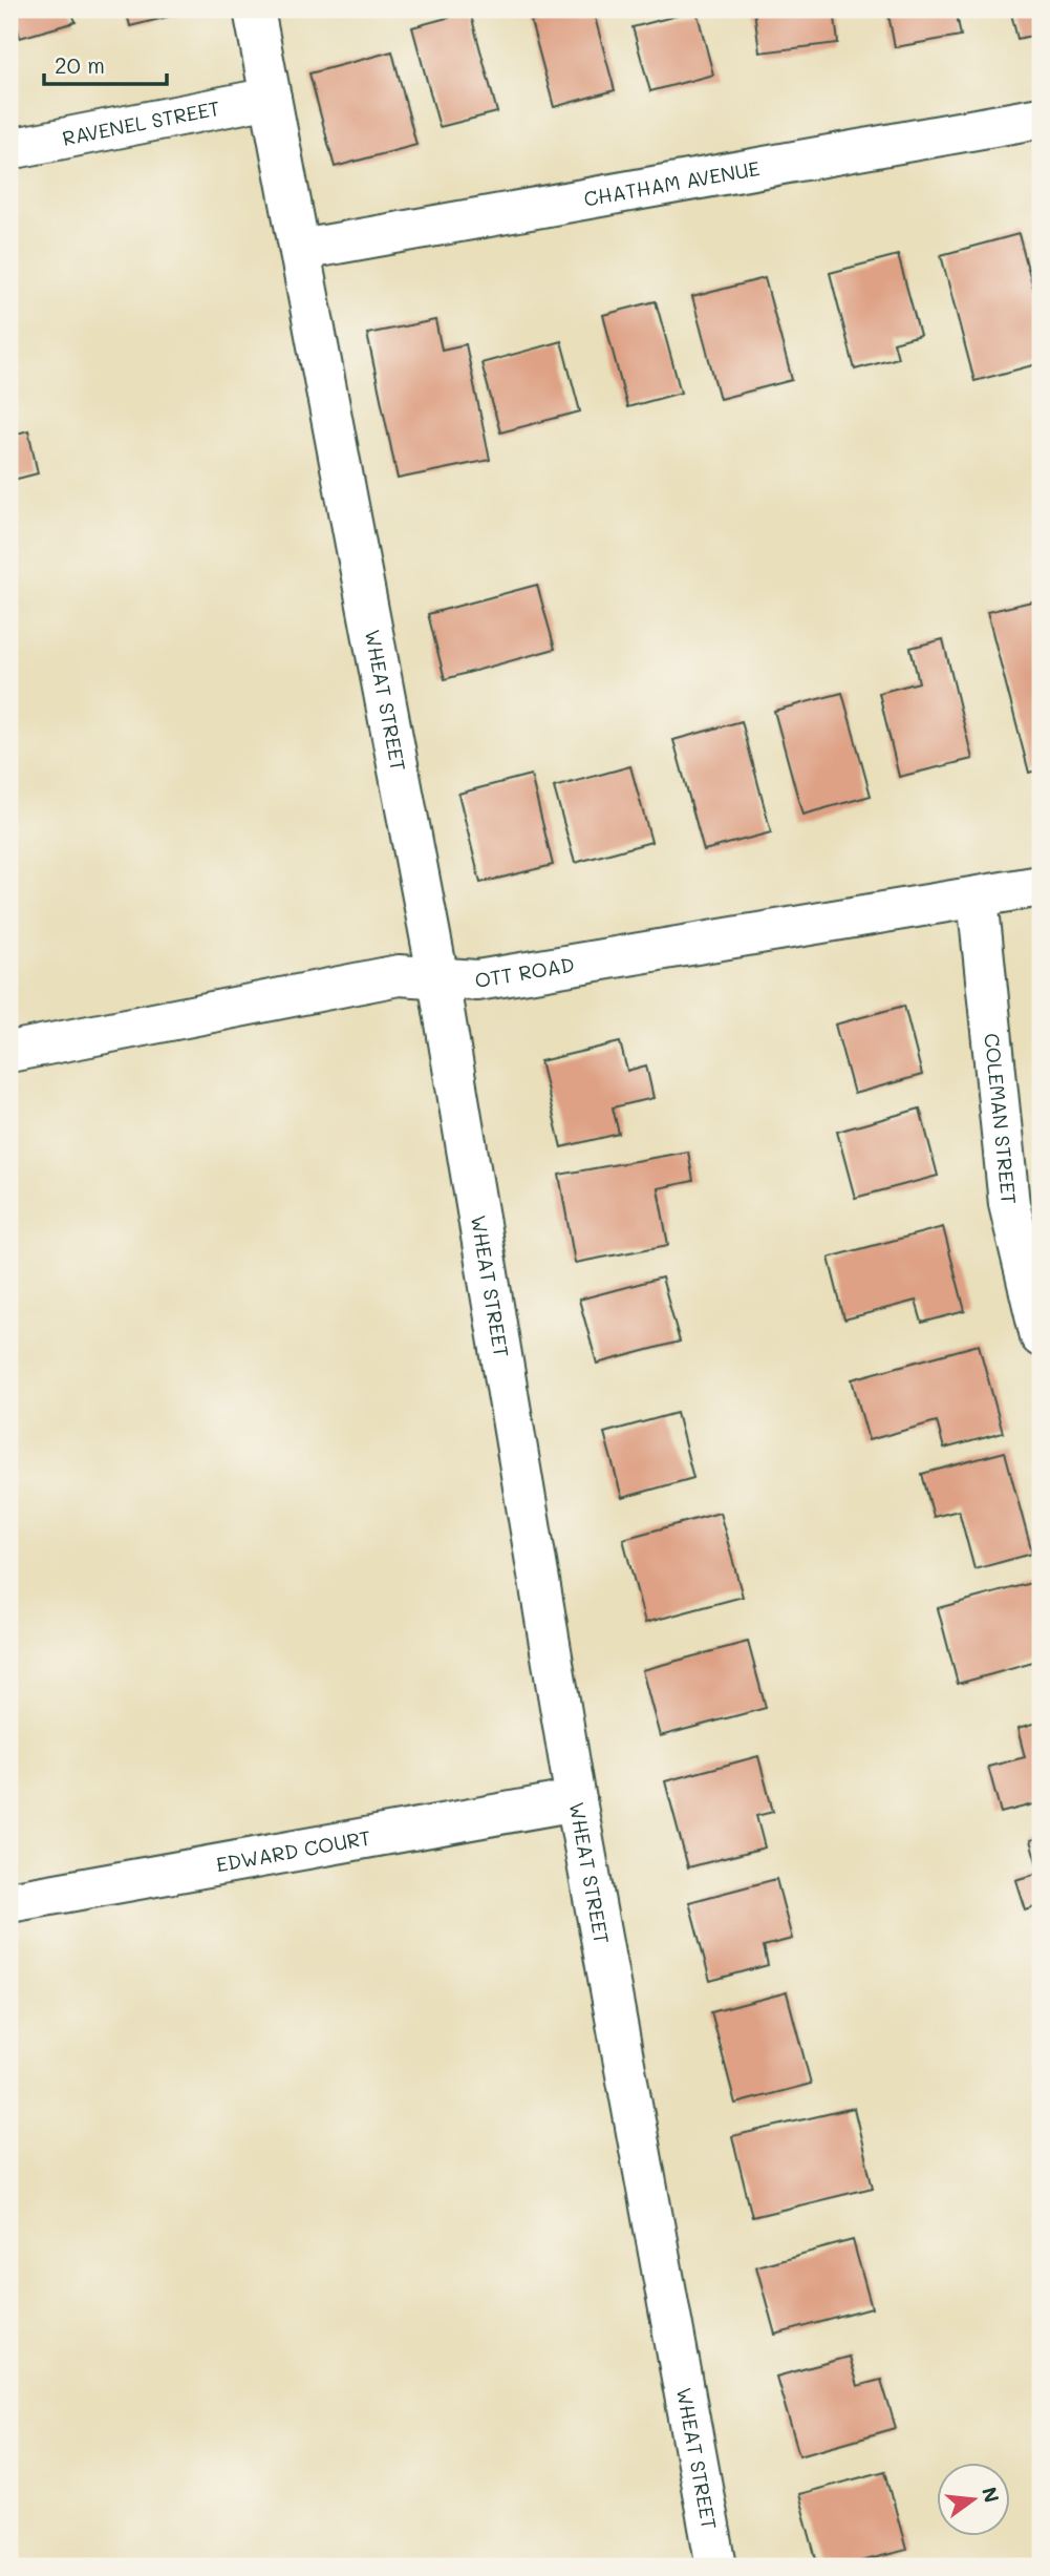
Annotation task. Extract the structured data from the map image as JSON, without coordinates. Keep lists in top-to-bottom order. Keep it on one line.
{"streets":{"street":["RAVENEL STREET","CHATHAM AVENUE","WHEAT STREET","OTT ROAD","COLEMAN STREET","EDWARD COURT"]},"crossings":[["RAVENEL STREET","WHEAT STREET"],["CHATHAM AVENUE","WHEAT STREET"],["WHEAT STREET","OTT ROAD"],["WHEAT STREET","EDWARD COURT"],["OTT ROAD","COLEMAN STREET"]],"scale_bar":"20 m","north":"right"}
